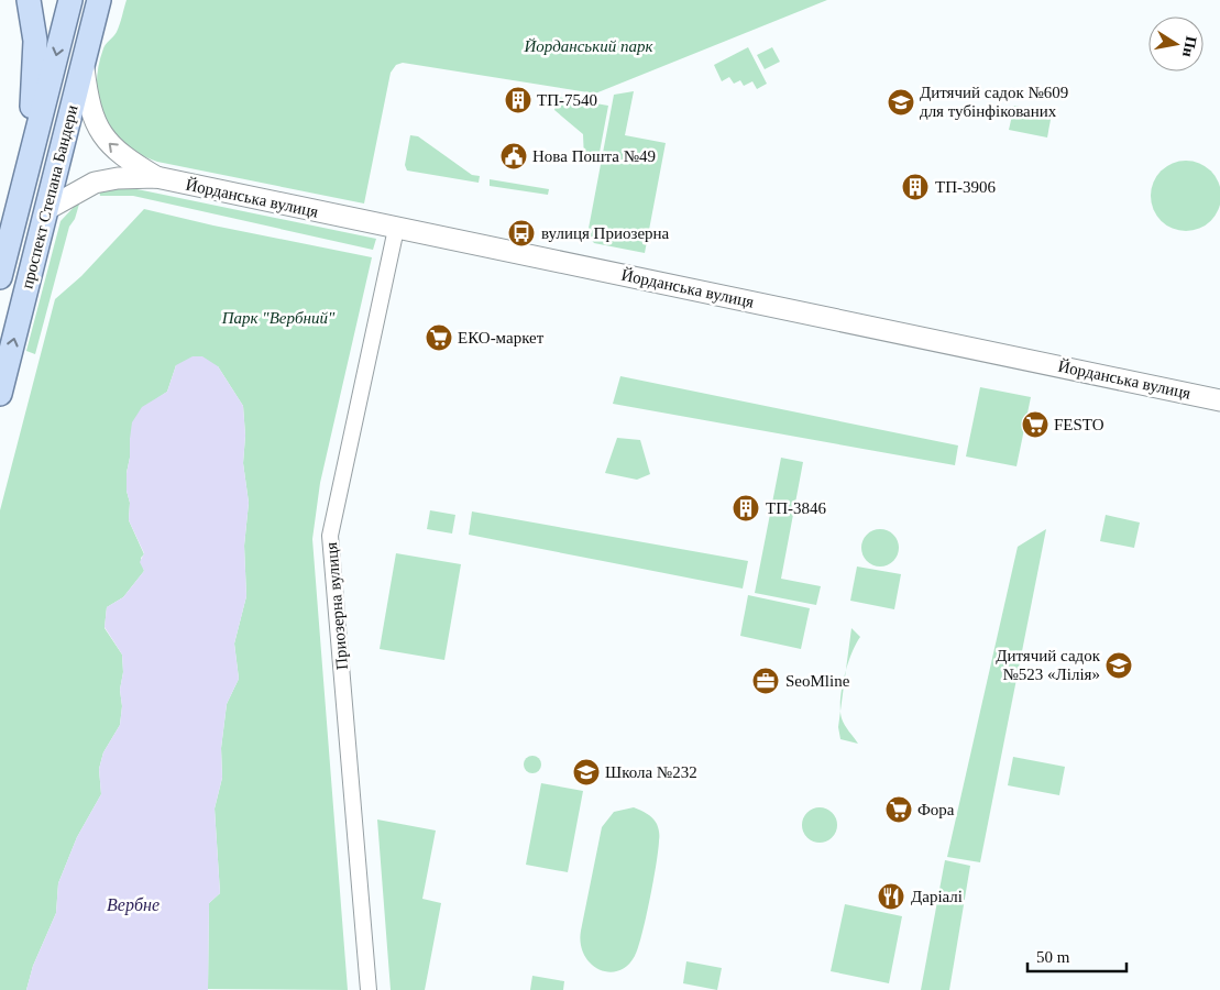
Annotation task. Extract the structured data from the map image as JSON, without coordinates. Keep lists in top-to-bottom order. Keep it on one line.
{"streets":{"main road":["проспект Степана Бандери","Йорданська вулиця"],"street":["Приозерна вулиця"]},"crossings":[["проспект Степана Бандери","Йорданська вулиця"],["Йорданська вулиця","Приозерна вулиця"]],"water":["Вербне"],"parks":["Йорданський парк","Парк \"Вербний\""],"places":{"building":["ТП-7540","ТП-3906","ТП-3846"],"school or university":["Дитячий садок №609 для тубінфікованих","Дитячий садок №523 «Лілія»","Школа №232"],"public building":["Нова Пошта №49"],"bus stop":["вулиця Приозерна"],"supermarket":["ЕКО-маркет","FESTO","Фора"],"office":["SeoMline"],"restaurant":["Даріалі"]},"scale_bar":"50 m","north":"right"}
